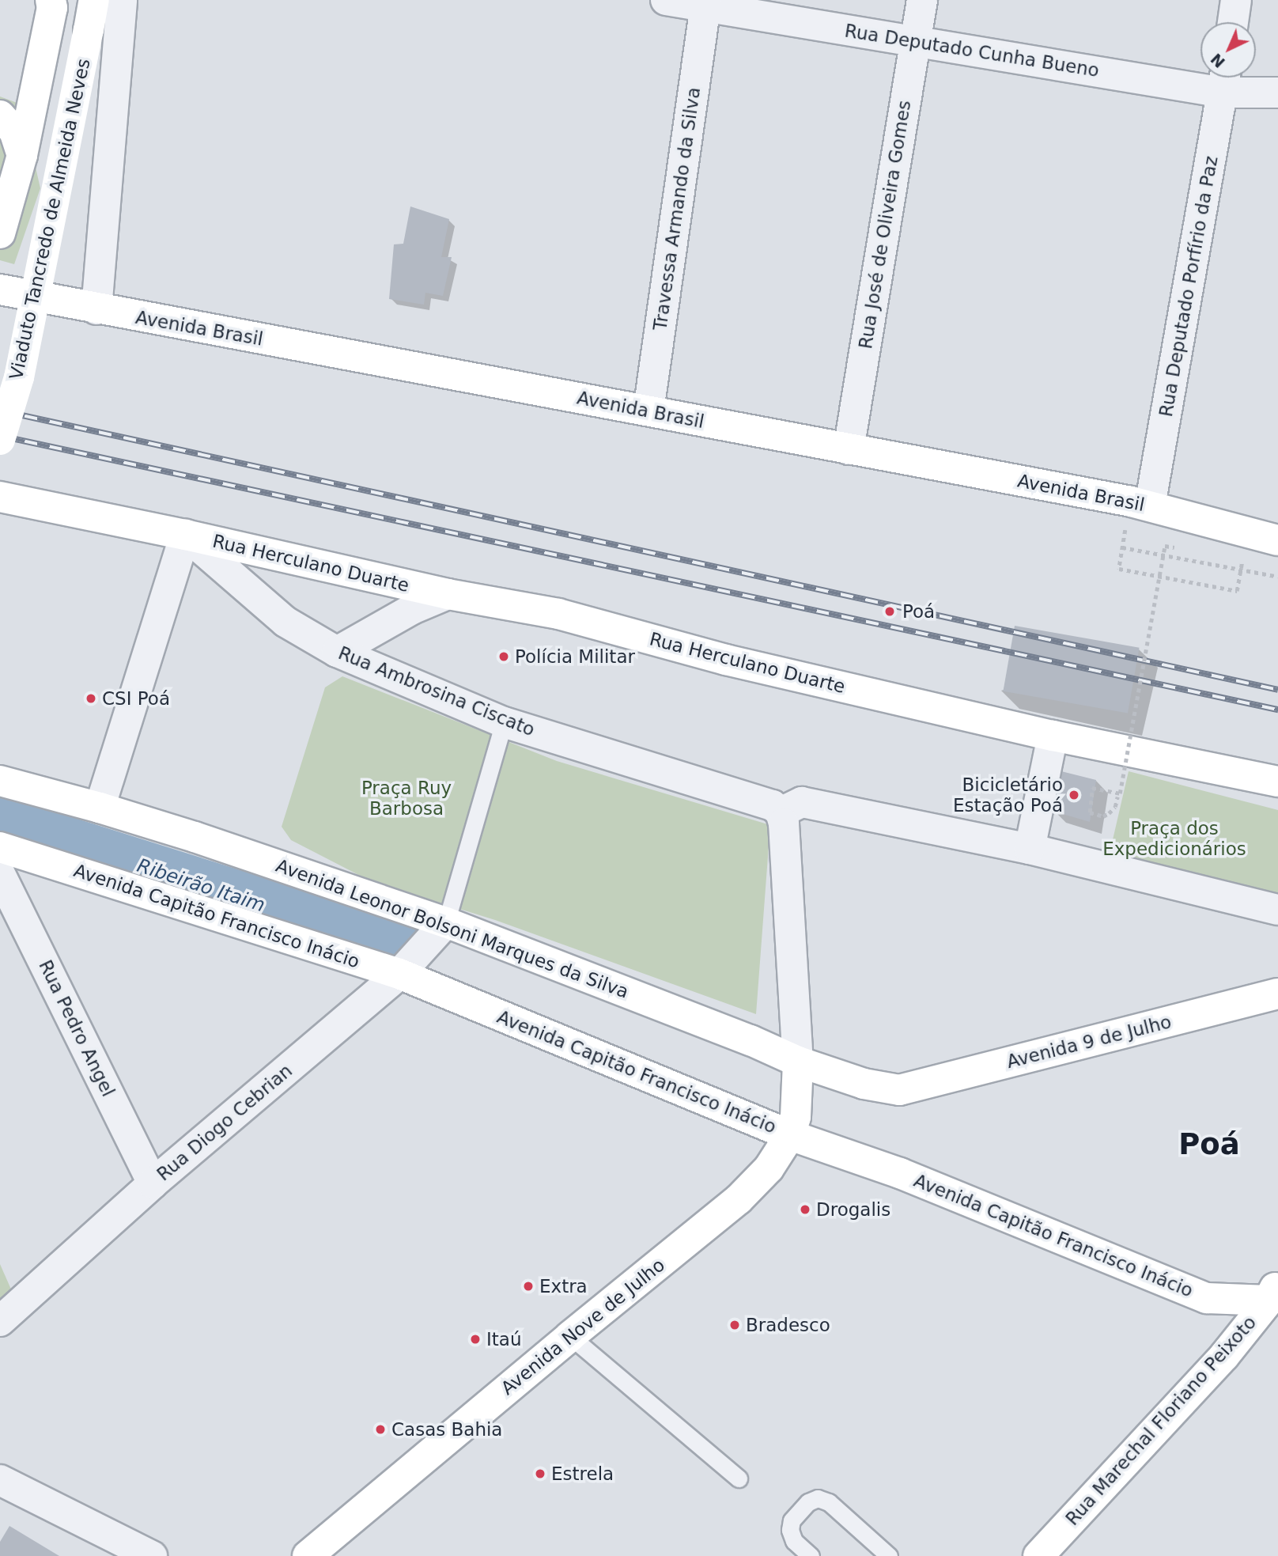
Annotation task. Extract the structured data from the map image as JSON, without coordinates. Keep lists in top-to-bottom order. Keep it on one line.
{"streets":{"main road":["Viaduto Tancredo de Almeida Neves","Avenida Brasil","Rua Herculano Duarte","Avenida Capitão Francisco Inácio","Avenida Leonor Bolsoni Marques da Silva","Avenida 9 de Julho","Avenida Nove de Julho","Rua Marechal Floriano Peixoto"],"street":["Rua Deputado Cunha Bueno","Travessa Armando da Silva","Rua José de Oliveira Gomes","Rua Deputado Porfírio da Paz","Rua Ambrosina Ciscato","Rua Pedro Angel","Rua Diogo Cebrian"]},"crossings":[["Rua Deputado Cunha Bueno","Travessa Armando da Silva"],["Rua Deputado Cunha Bueno","Rua José de Oliveira Gomes"],["Rua Deputado Cunha Bueno","Rua Deputado Porfírio da Paz"],["Travessa Armando da Silva","Avenida Brasil"],["Rua José de Oliveira Gomes","Avenida Brasil"],["Rua Deputado Porfírio da Paz","Avenida Brasil"],["Rua Herculano Duarte","Rua Ambrosina Ciscato"],["Avenida Capitão Francisco Inácio","Rua Diogo Cebrian"],["Avenida Capitão Francisco Inácio","Avenida Nove de Julho"],["Avenida Capitão Francisco Inácio","Rua Marechal Floriano Peixoto"],["Avenida Leonor Bolsoni Marques da Silva","Avenida 9 de Julho"],["Avenida Leonor Bolsoni Marques da Silva","Rua Diogo Cebrian"],["Avenida Leonor Bolsoni Marques da Silva","Avenida Nove de Julho"],["Rua Pedro Angel","Rua Diogo Cebrian"]],"districts":["Poá"],"water":["Ribeirão Itaim"],"parks":["Praça Ruy Barbosa","Praça dos Expedicionários"],"places":["Poá","Polícia Militar","CSI Poá","Bicicletário Estação Poá","Drogalis","Extra","Bradesco","Itaú","Casas Bahia","Estrela"],"north":"bottom left"}
